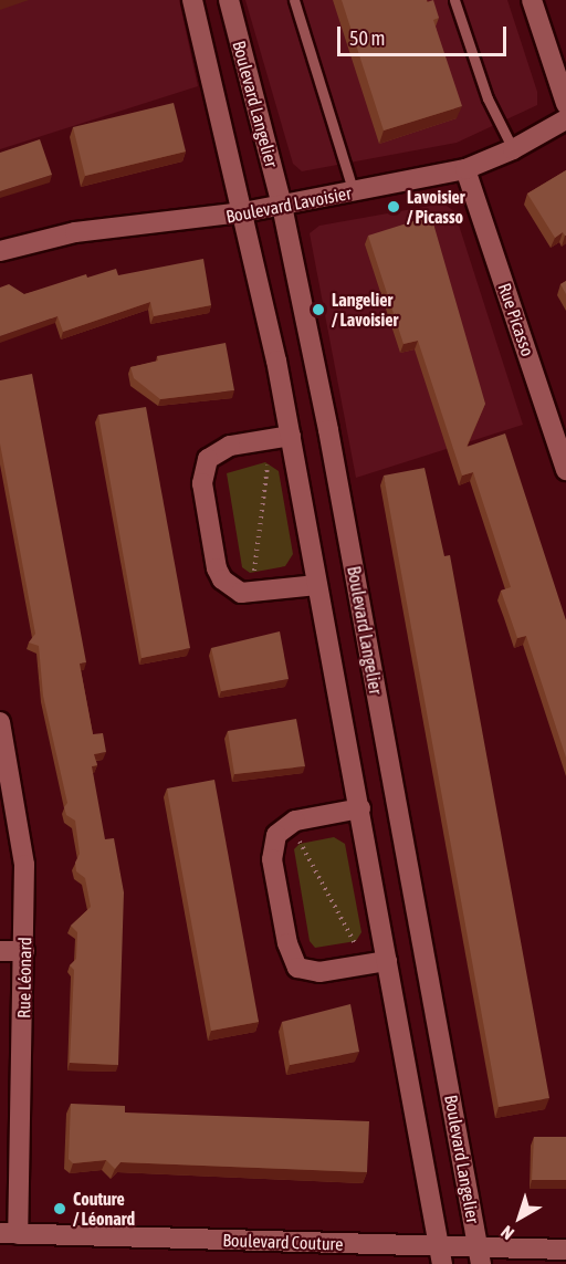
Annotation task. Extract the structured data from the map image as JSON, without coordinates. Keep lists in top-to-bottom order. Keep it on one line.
{"streets":{"street":["Boulevard Langelier","Boulevard Lavoisier","Rue Picasso","Rue Léonard","Boulevard Couture"]},"crossings":[["Boulevard Langelier","Boulevard Lavoisier"],["Boulevard Langelier","Boulevard Couture"],["Boulevard Lavoisier","Rue Picasso"],["Rue Léonard","Boulevard Couture"]],"places":["Lavoisier / Picasso","Langelier / Lavoisier","Couture / Léonard"],"scale_bar":"50 m","north":"bottom left"}
